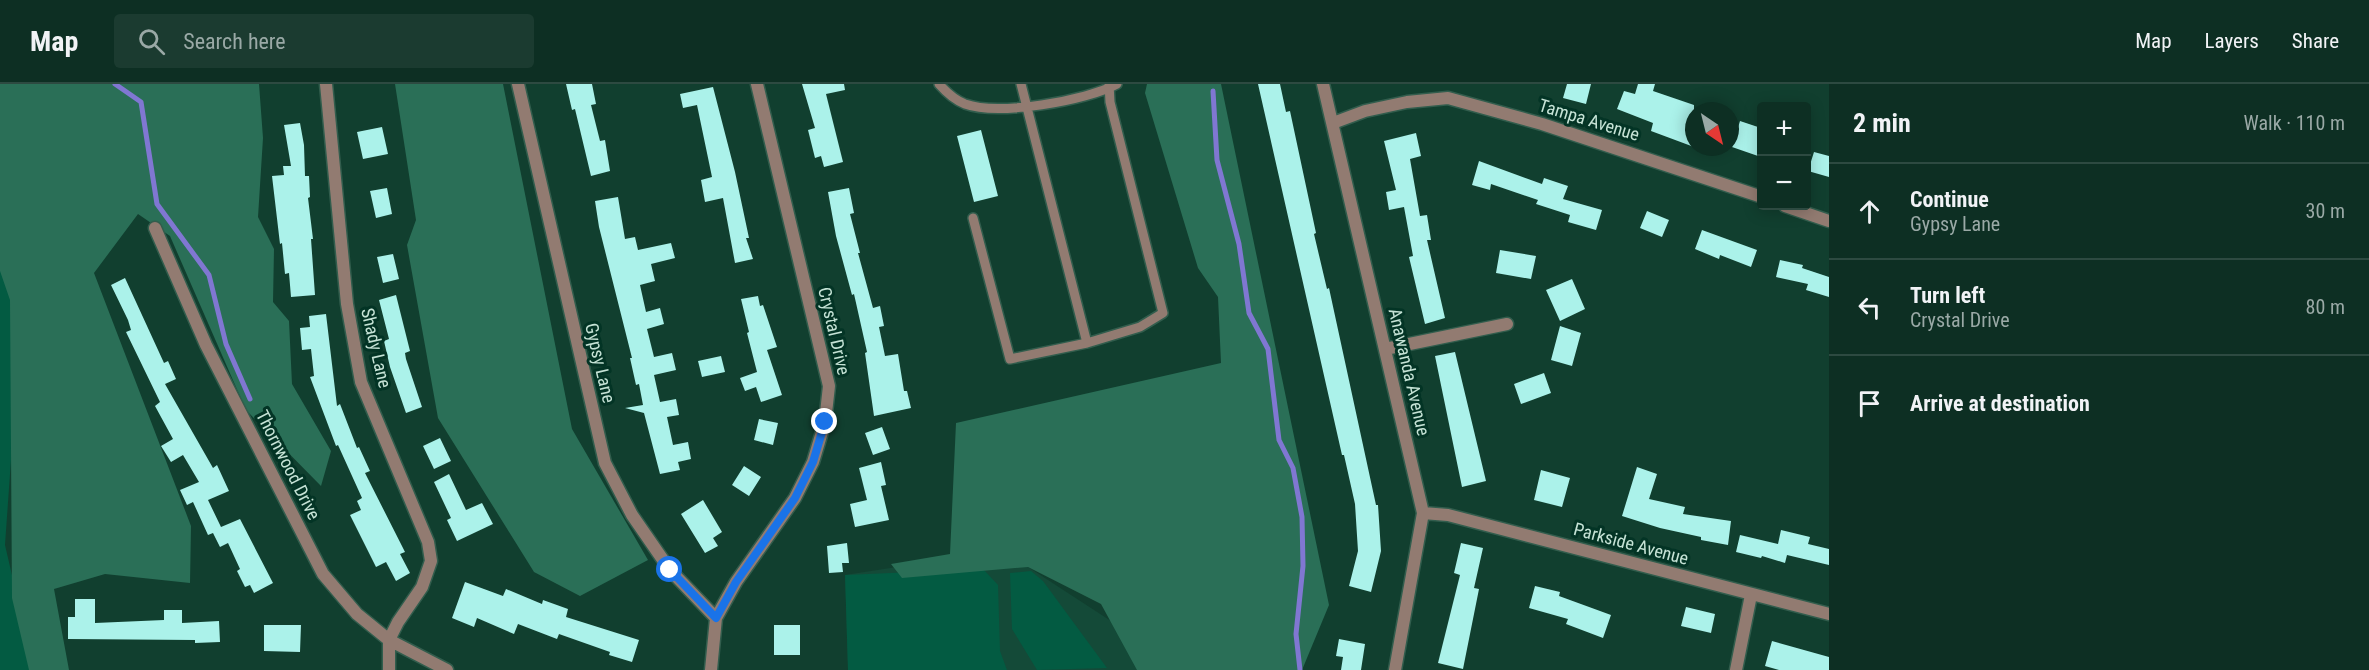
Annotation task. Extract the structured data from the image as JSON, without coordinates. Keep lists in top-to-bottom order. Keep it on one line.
{"streets":{"street":["Tampa Avenue","Crystal Drive","Shady Lane","Gypsy Lane","Anawanda Avenue","Thornwood Drive","Parkside Avenue"]},"crossings":[["Tampa Avenue","Anawanda Avenue"],["Crystal Drive","Gypsy Lane"],["Shady Lane","Thornwood Drive"],["Anawanda Avenue","Parkside Avenue"]],"north":"bottom right","page":{"header":"Map","search":"Search here","nav":["Map","Layers","Share"],"heading":["2 min","Walk · 110 m"],"map_buttons":["+","−"],"list":[["Continue","Gypsy Lane","30 m"],["Turn left","Crystal Drive","80 m"],"Arrive at destination"]}}
